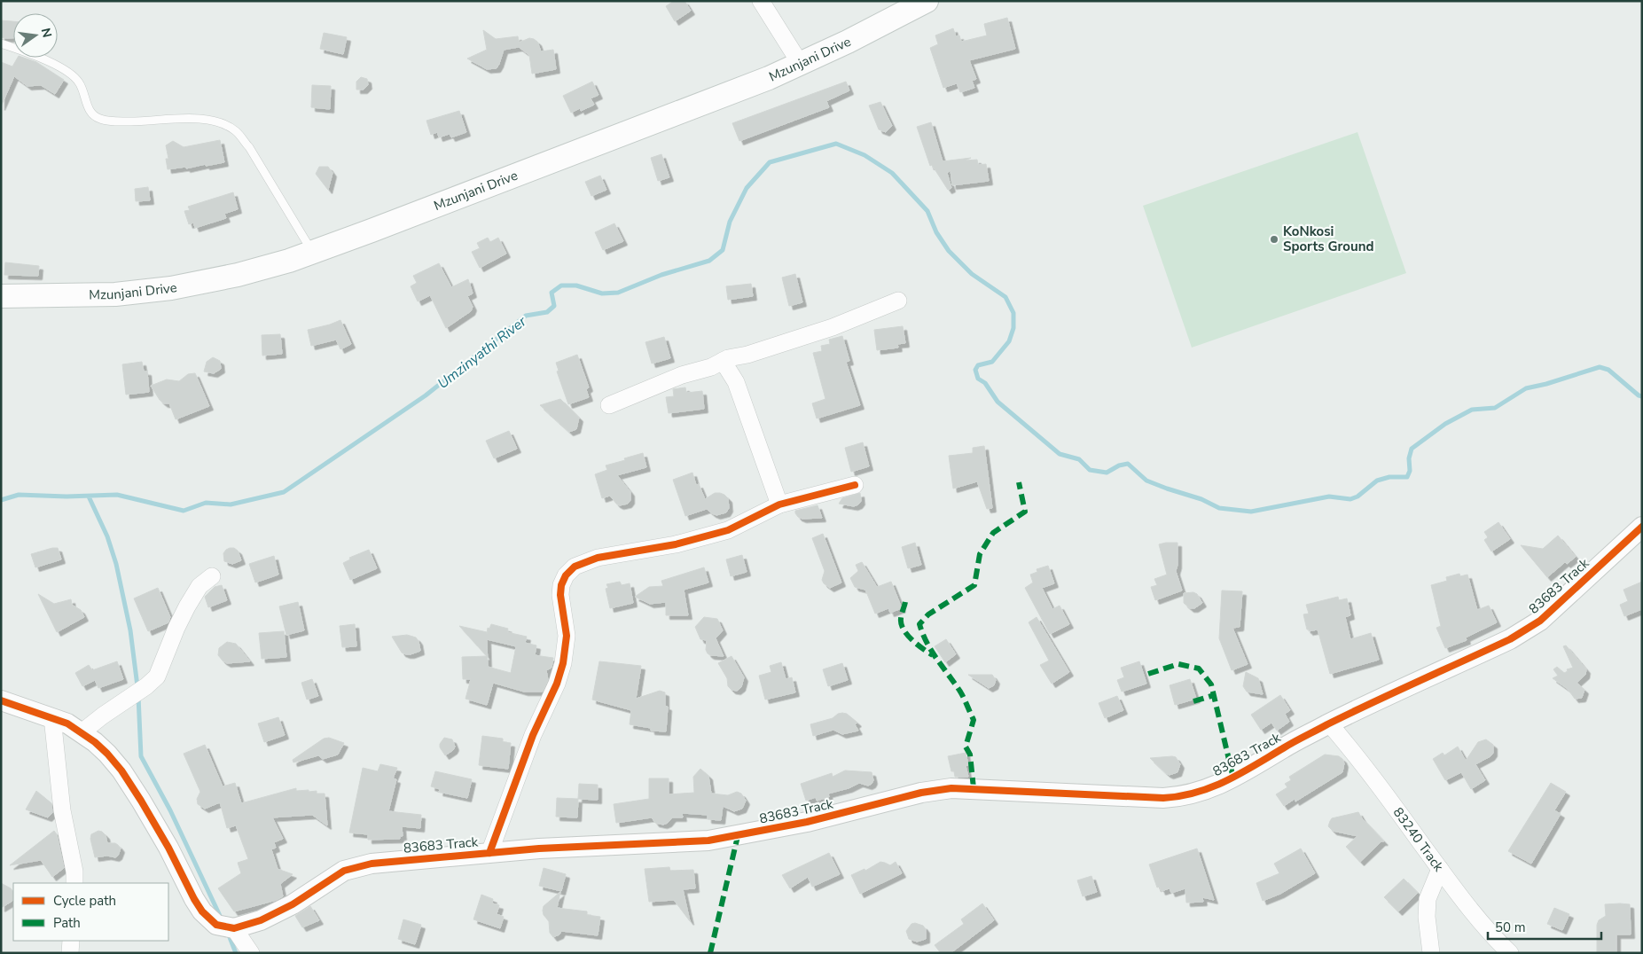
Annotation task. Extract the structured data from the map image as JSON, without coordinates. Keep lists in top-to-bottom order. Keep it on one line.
{"streets":{"main road":["Mzunjani Drive"],"street":["83683 Track","83240 Track"]},"crossings":[["83683 Track","83240 Track"]],"water":["Umzinyathi River"],"places":["KoNkosi Sports Ground"],"legend":["Cycle path","Path"],"scale_bar":"50 m","north":"right"}
